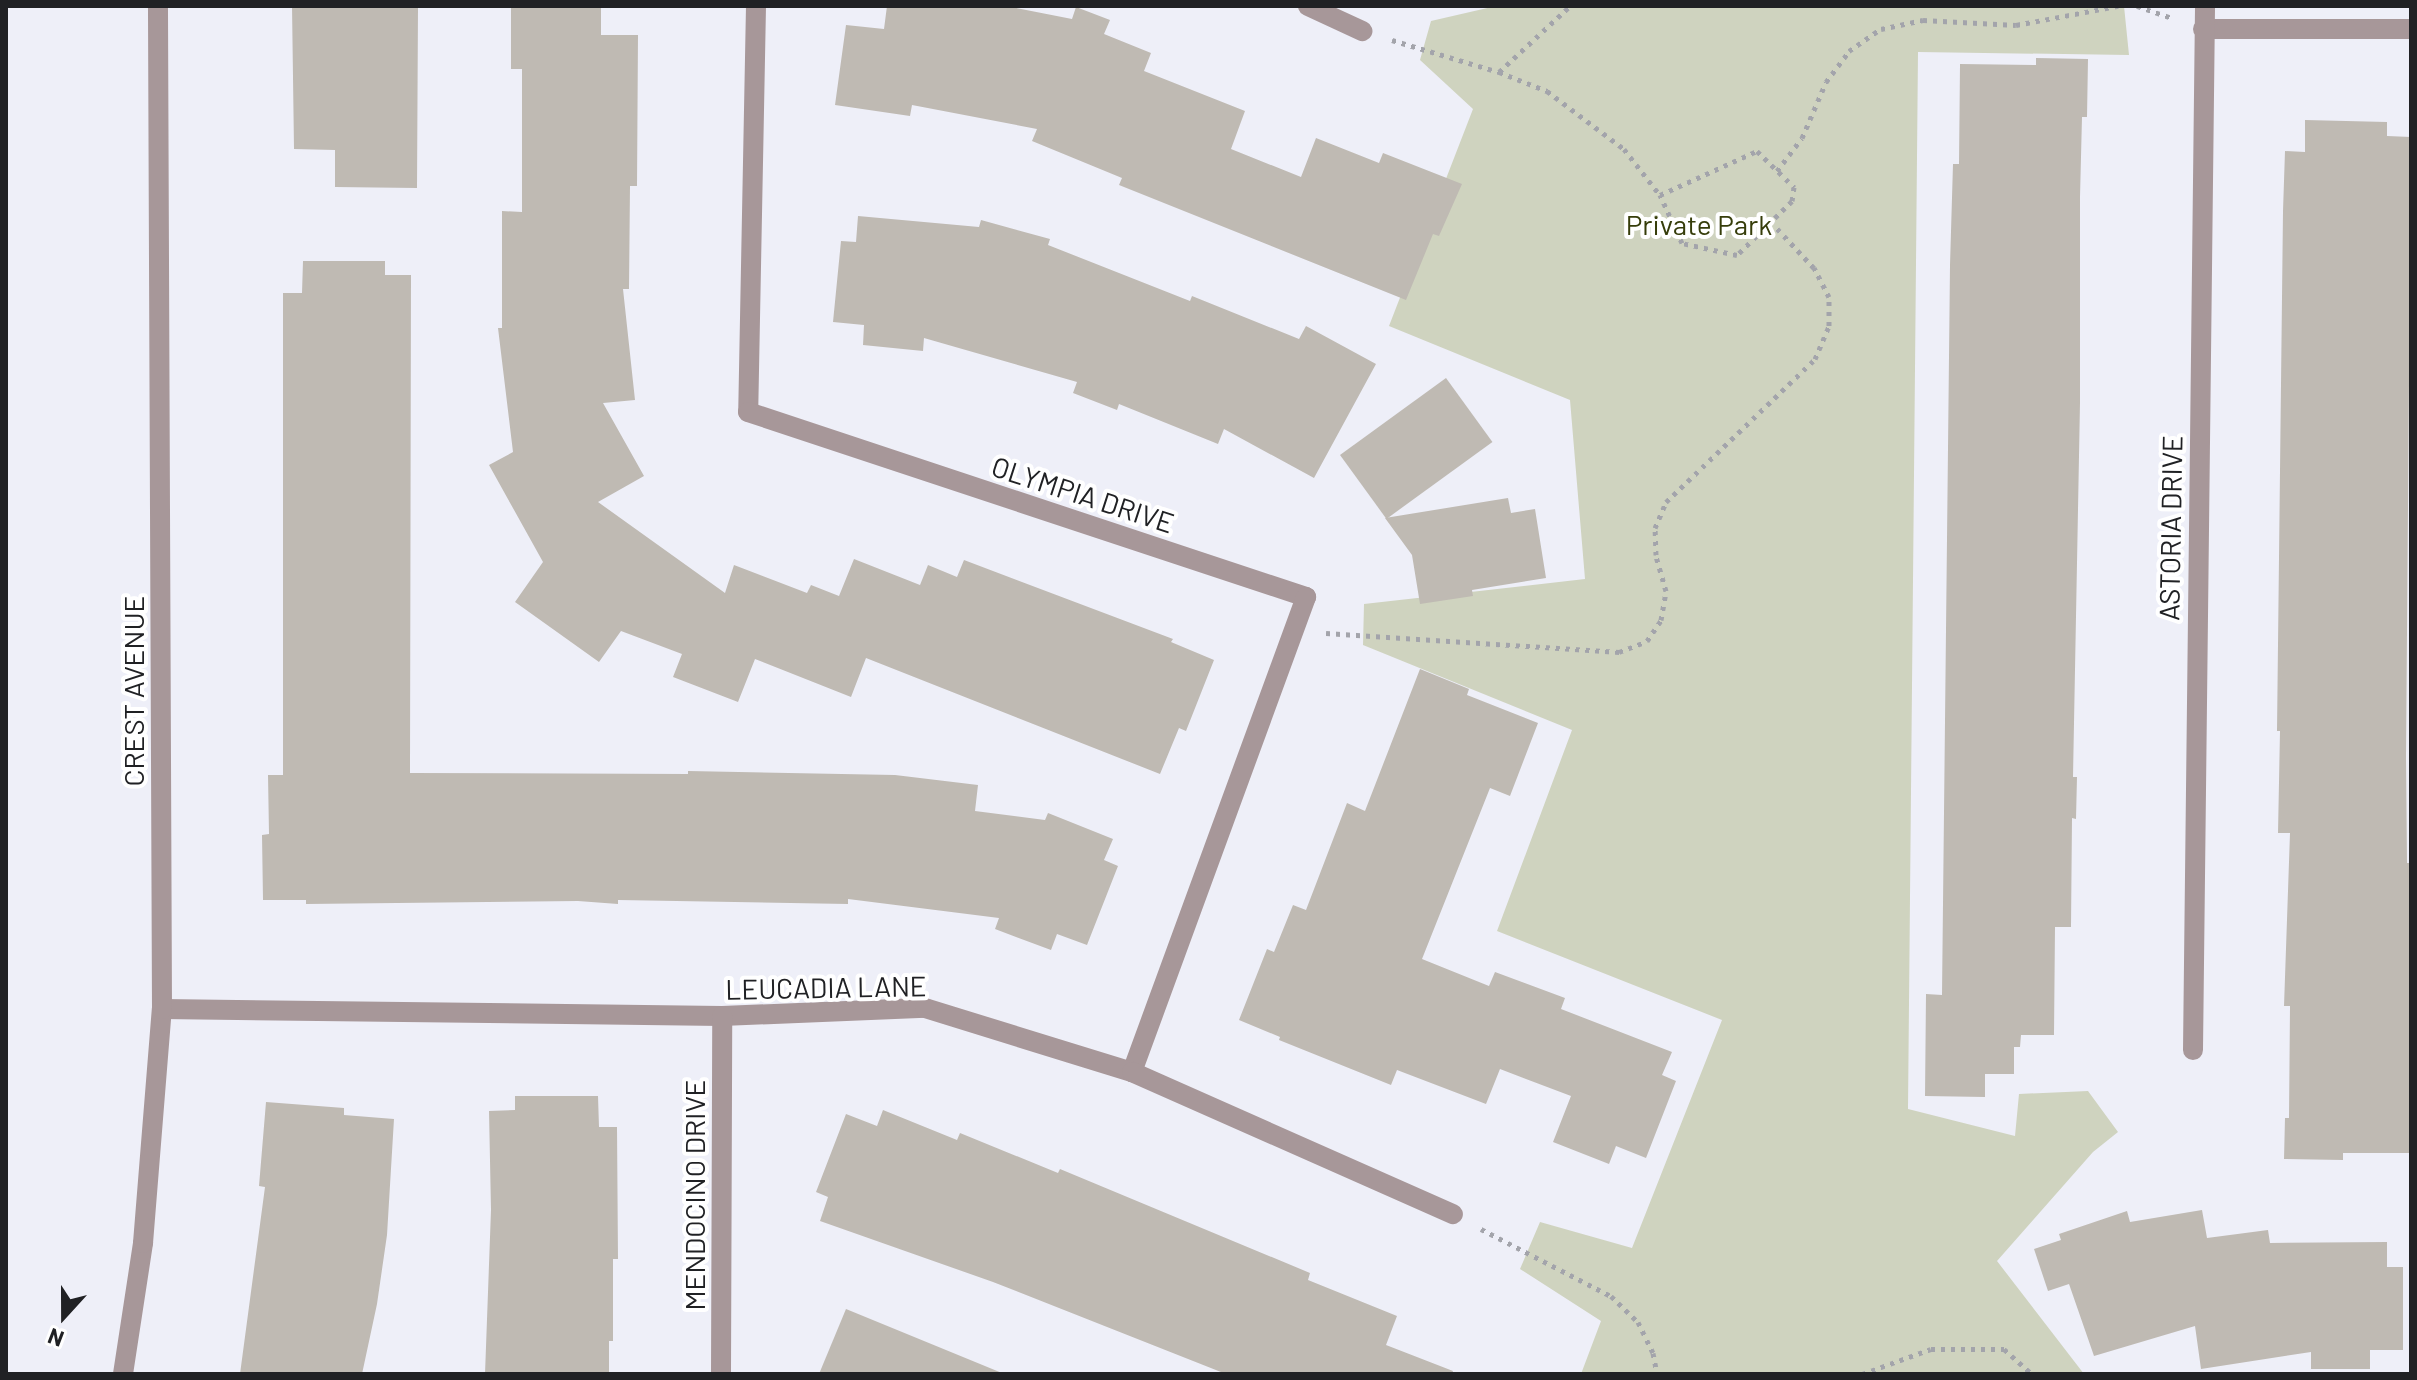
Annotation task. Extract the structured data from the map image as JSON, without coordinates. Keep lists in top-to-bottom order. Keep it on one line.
{"streets":{"street":["OLYMPIA DRIVE","ASTORIA DRIVE","CREST AVENUE","LEUCADIA LANE","MENDOCINO DRIVE"]},"crossings":[["OLYMPIA DRIVE","LEUCADIA LANE"],["CREST AVENUE","LEUCADIA LANE"],["LEUCADIA LANE","MENDOCINO DRIVE"]],"parks":["Private Park"],"north":"bottom"}
